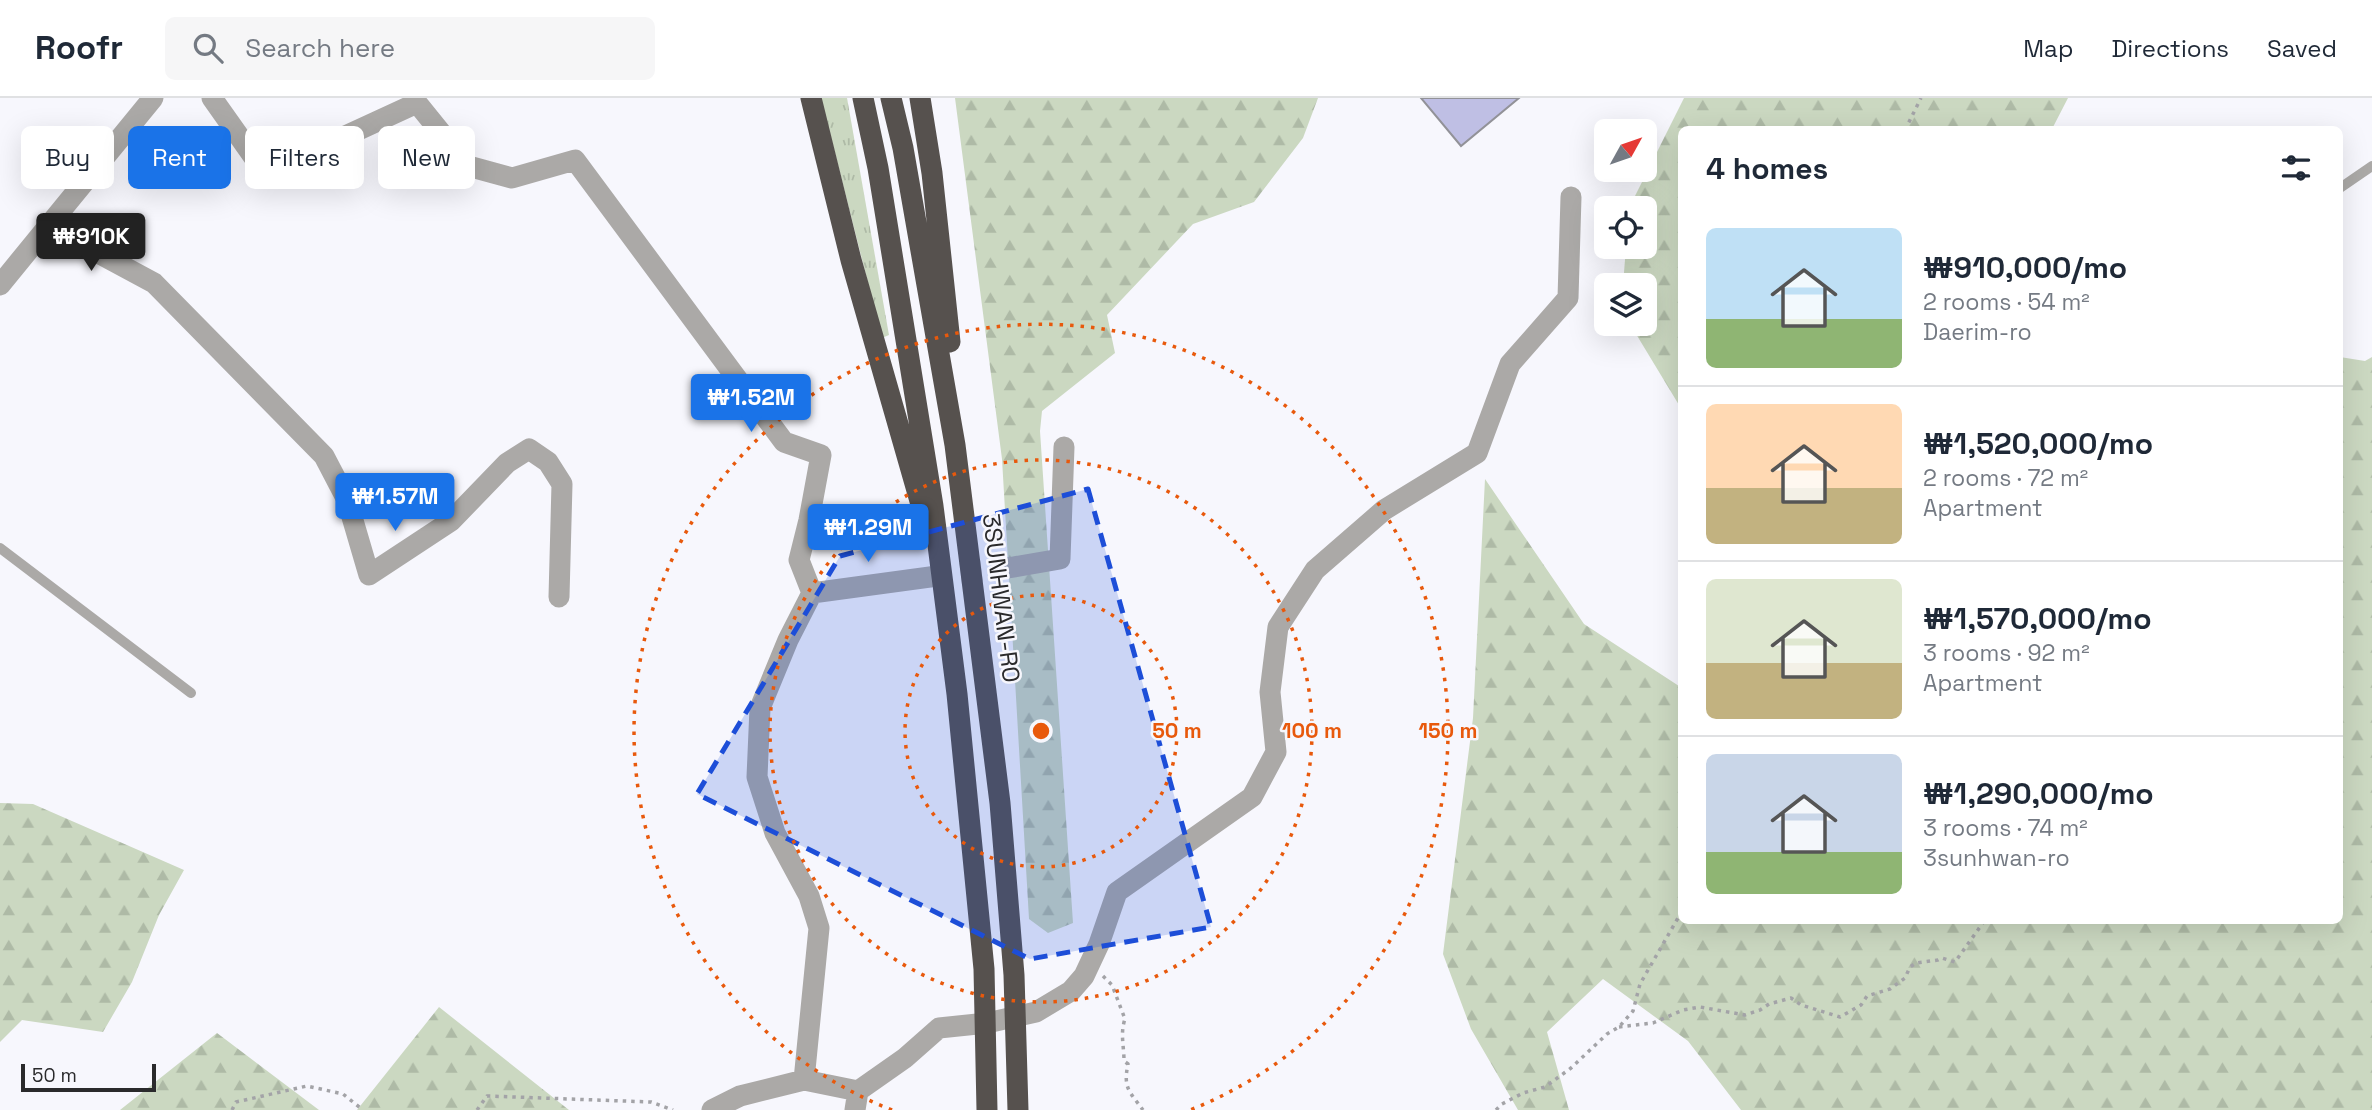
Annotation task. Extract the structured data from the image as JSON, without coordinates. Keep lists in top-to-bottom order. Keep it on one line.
{"streets":{"highway":["3SUNHWAN-RO"]},"scale_bar":"50 m","north":"top right","page":{"header":"Roofr","search":"Search here","nav":["Map","Directions","Saved"],"chip":["Buy","Rent","Filters","New"],"heading":"4 homes","list":[{"name":"₩910,000/mo","note":"2 rooms · 54 m² · Daerim-ro"},{"name":"₩1,520,000/mo","note":"2 rooms · 72 m² · Apartment"},{"name":"₩1,570,000/mo","note":"3 rooms · 92 m² · Apartment"},{"name":"₩1,290,000/mo","note":"3 rooms · 74 m² · 3sunhwan-ro"}],"price":["₩910K","₩1.52M","₩1.57M","₩1.29M"],"scale":"50 m"},"rings":["50 m","100 m","150 m"]}
